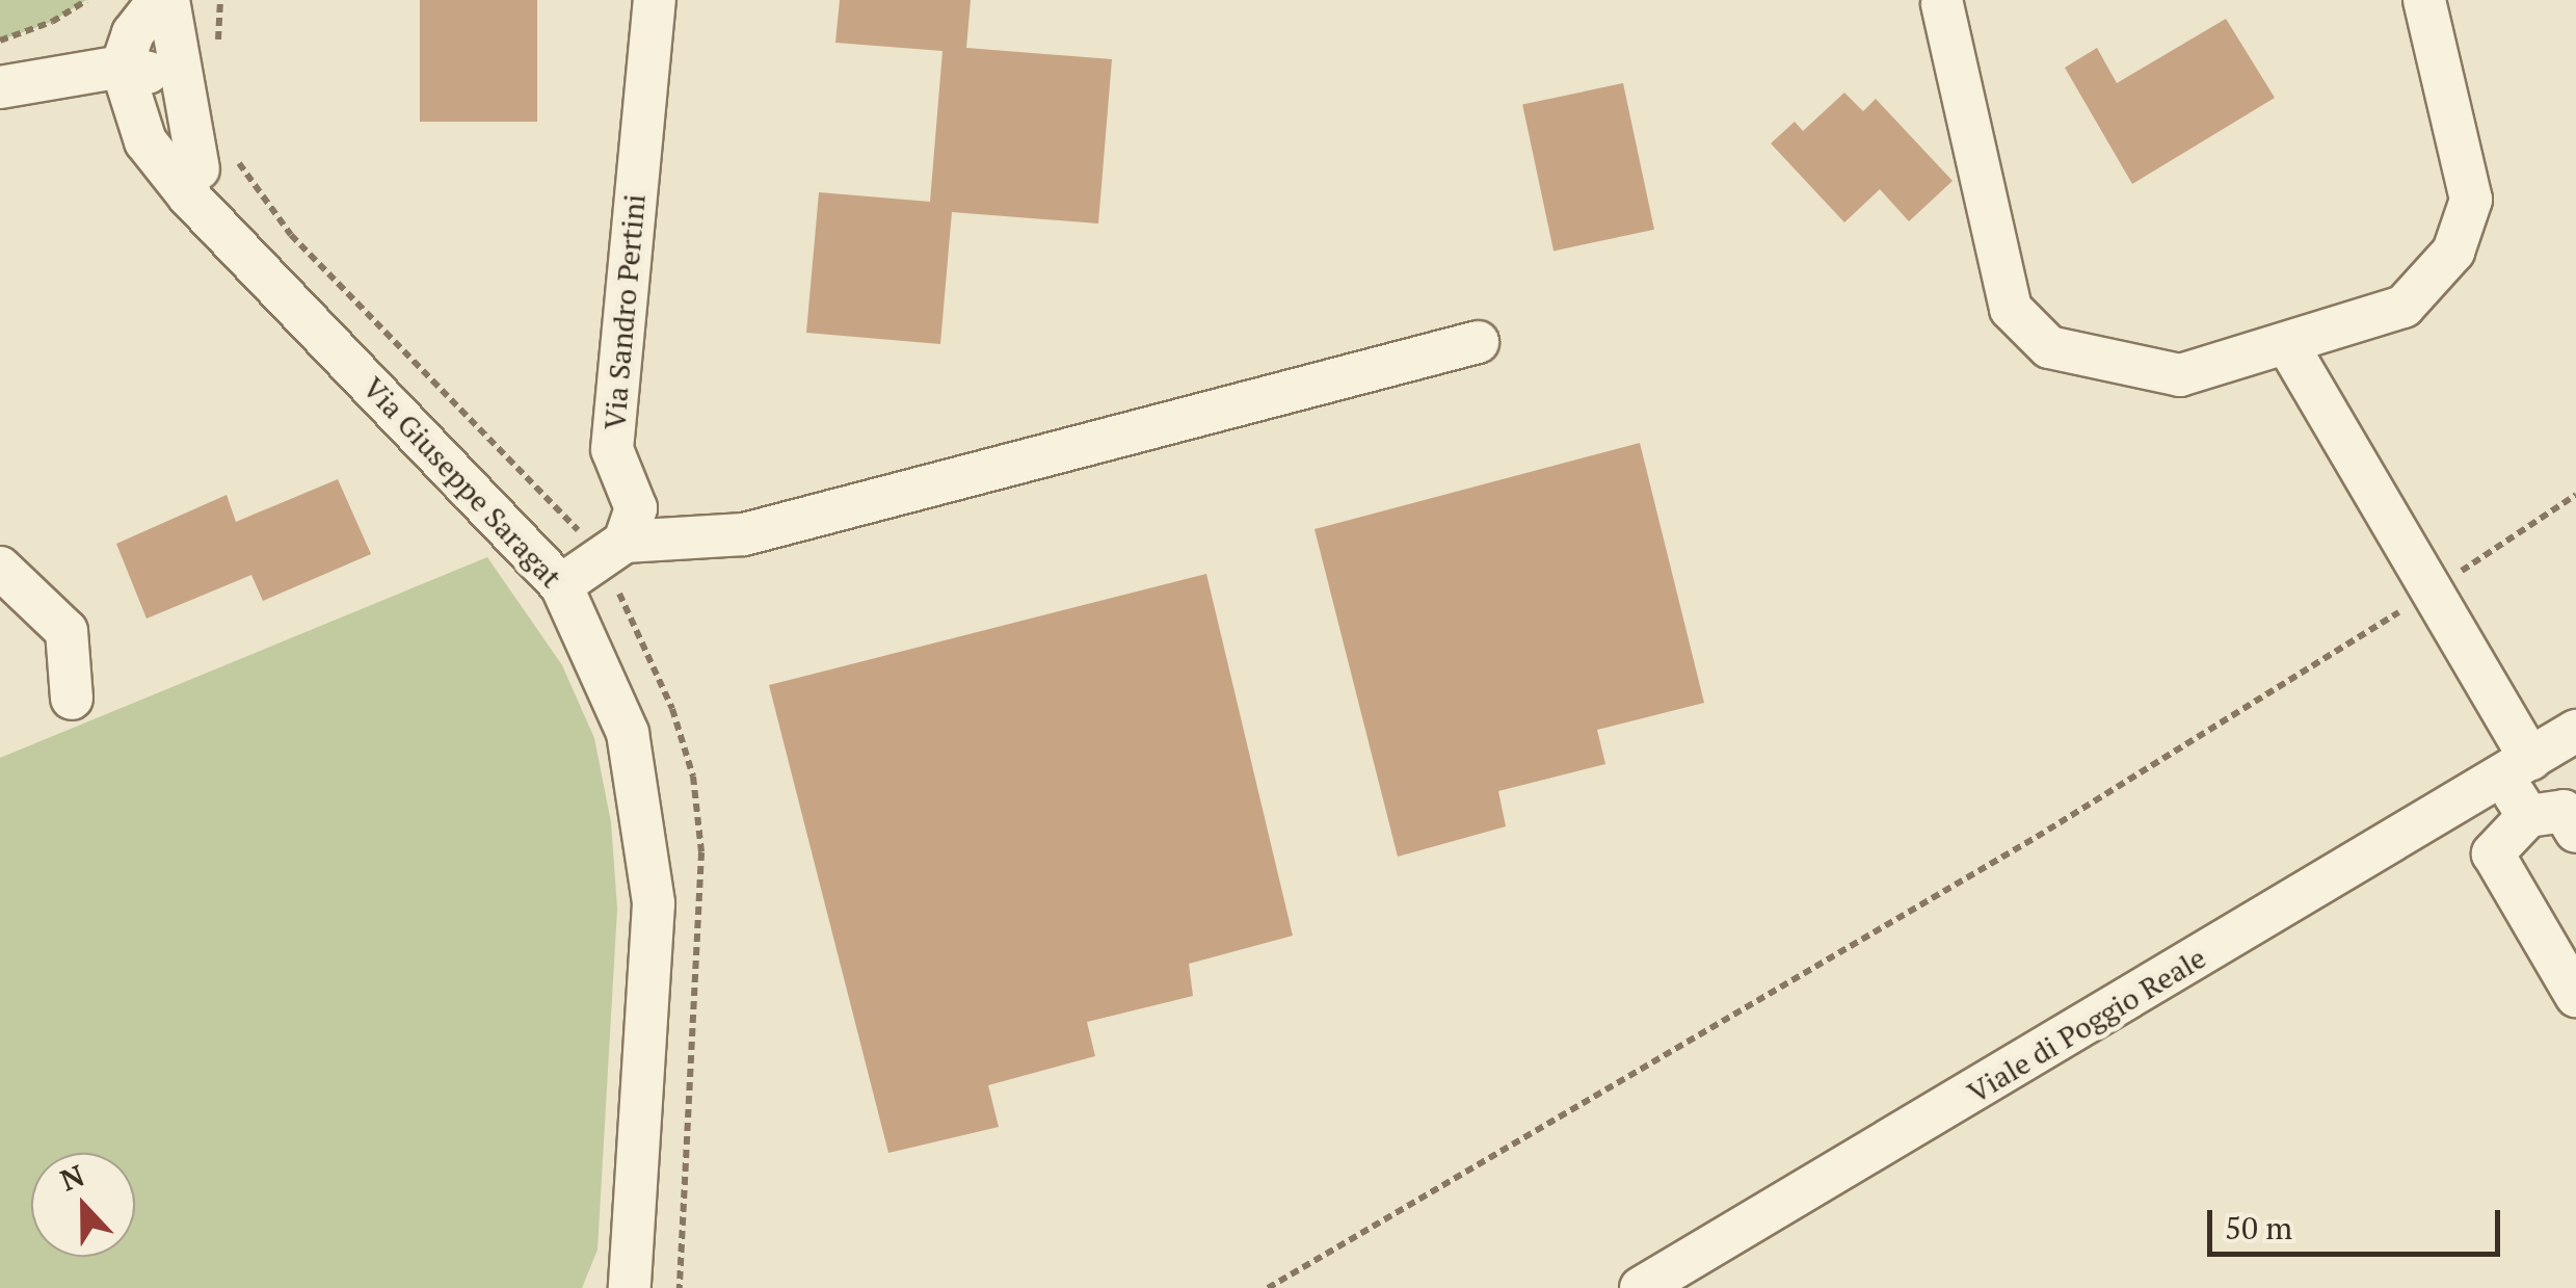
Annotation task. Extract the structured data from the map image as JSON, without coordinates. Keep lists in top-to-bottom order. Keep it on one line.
{"streets":{"street":["Via Sandro Pertini","Via Giuseppe Saragat","Viale di Poggio Reale"]},"scale_bar":"50 m","north":"top"}
